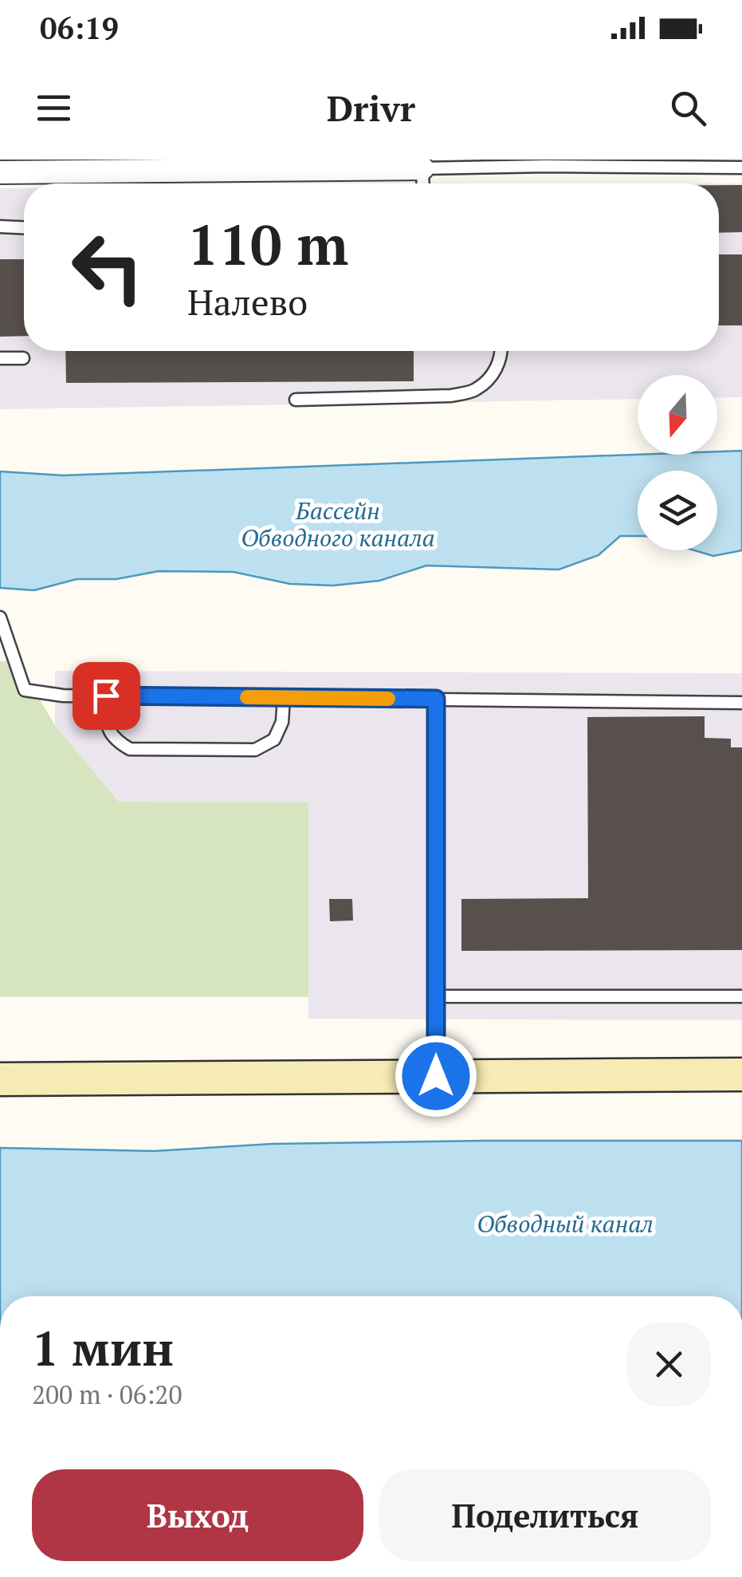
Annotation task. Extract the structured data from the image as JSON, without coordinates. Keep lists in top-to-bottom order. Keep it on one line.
{"water":["Бассейн Обводного канала","Обводный канал"],"north":"bottom","page":{"status":"06:19","header":"Drivr","turn":["110 m","Налево"],"heading":["1 мин","200 m · 06:20"],"buttons":["Выход","Поделиться"]}}
